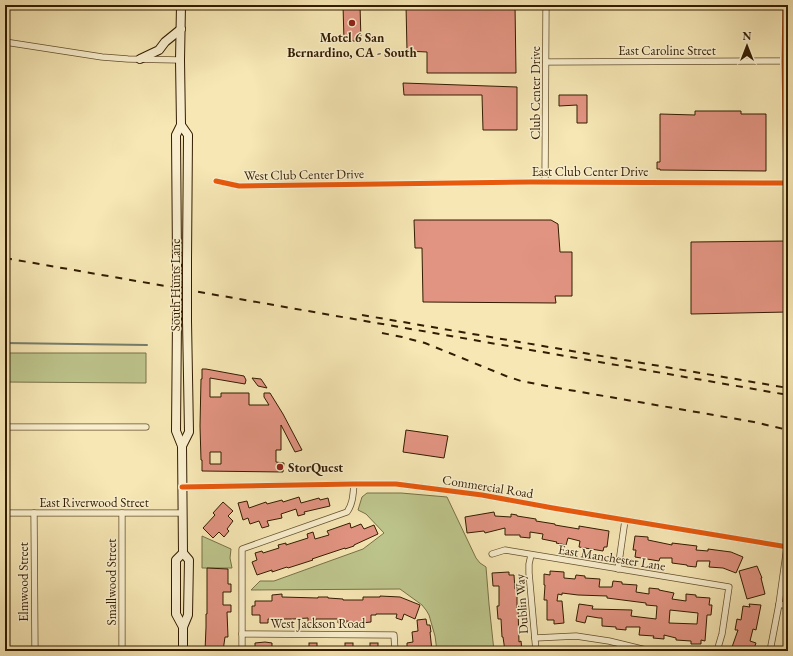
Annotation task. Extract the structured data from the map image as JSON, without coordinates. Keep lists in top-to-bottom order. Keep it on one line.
{"streets":{"main road":["South Hunts Lane"],"street":["East Caroline Street","Club Center Drive","East Club Center Drive","West Club Center Drive","Commercial Road","East Riverwood Street","East Manchester Lane","Elmwood Street","Smallwood Street","Dublin Way","West Jackson Road"]},"crossings":[["East Caroline Street","Club Center Drive"],["East Caroline Street","East Club Center Drive"],["Club Center Drive","East Club Center Drive"],["East Club Center Drive","West Club Center Drive"],["South Hunts Lane","Commercial Road"],["South Hunts Lane","East Riverwood Street"],["East Riverwood Street","Elmwood Street"],["East Riverwood Street","Smallwood Street"],["East Manchester Lane","Dublin Way"]],"places":["Motel 6 San Bernardino, CA - South","StorQuest"],"north":"top"}
